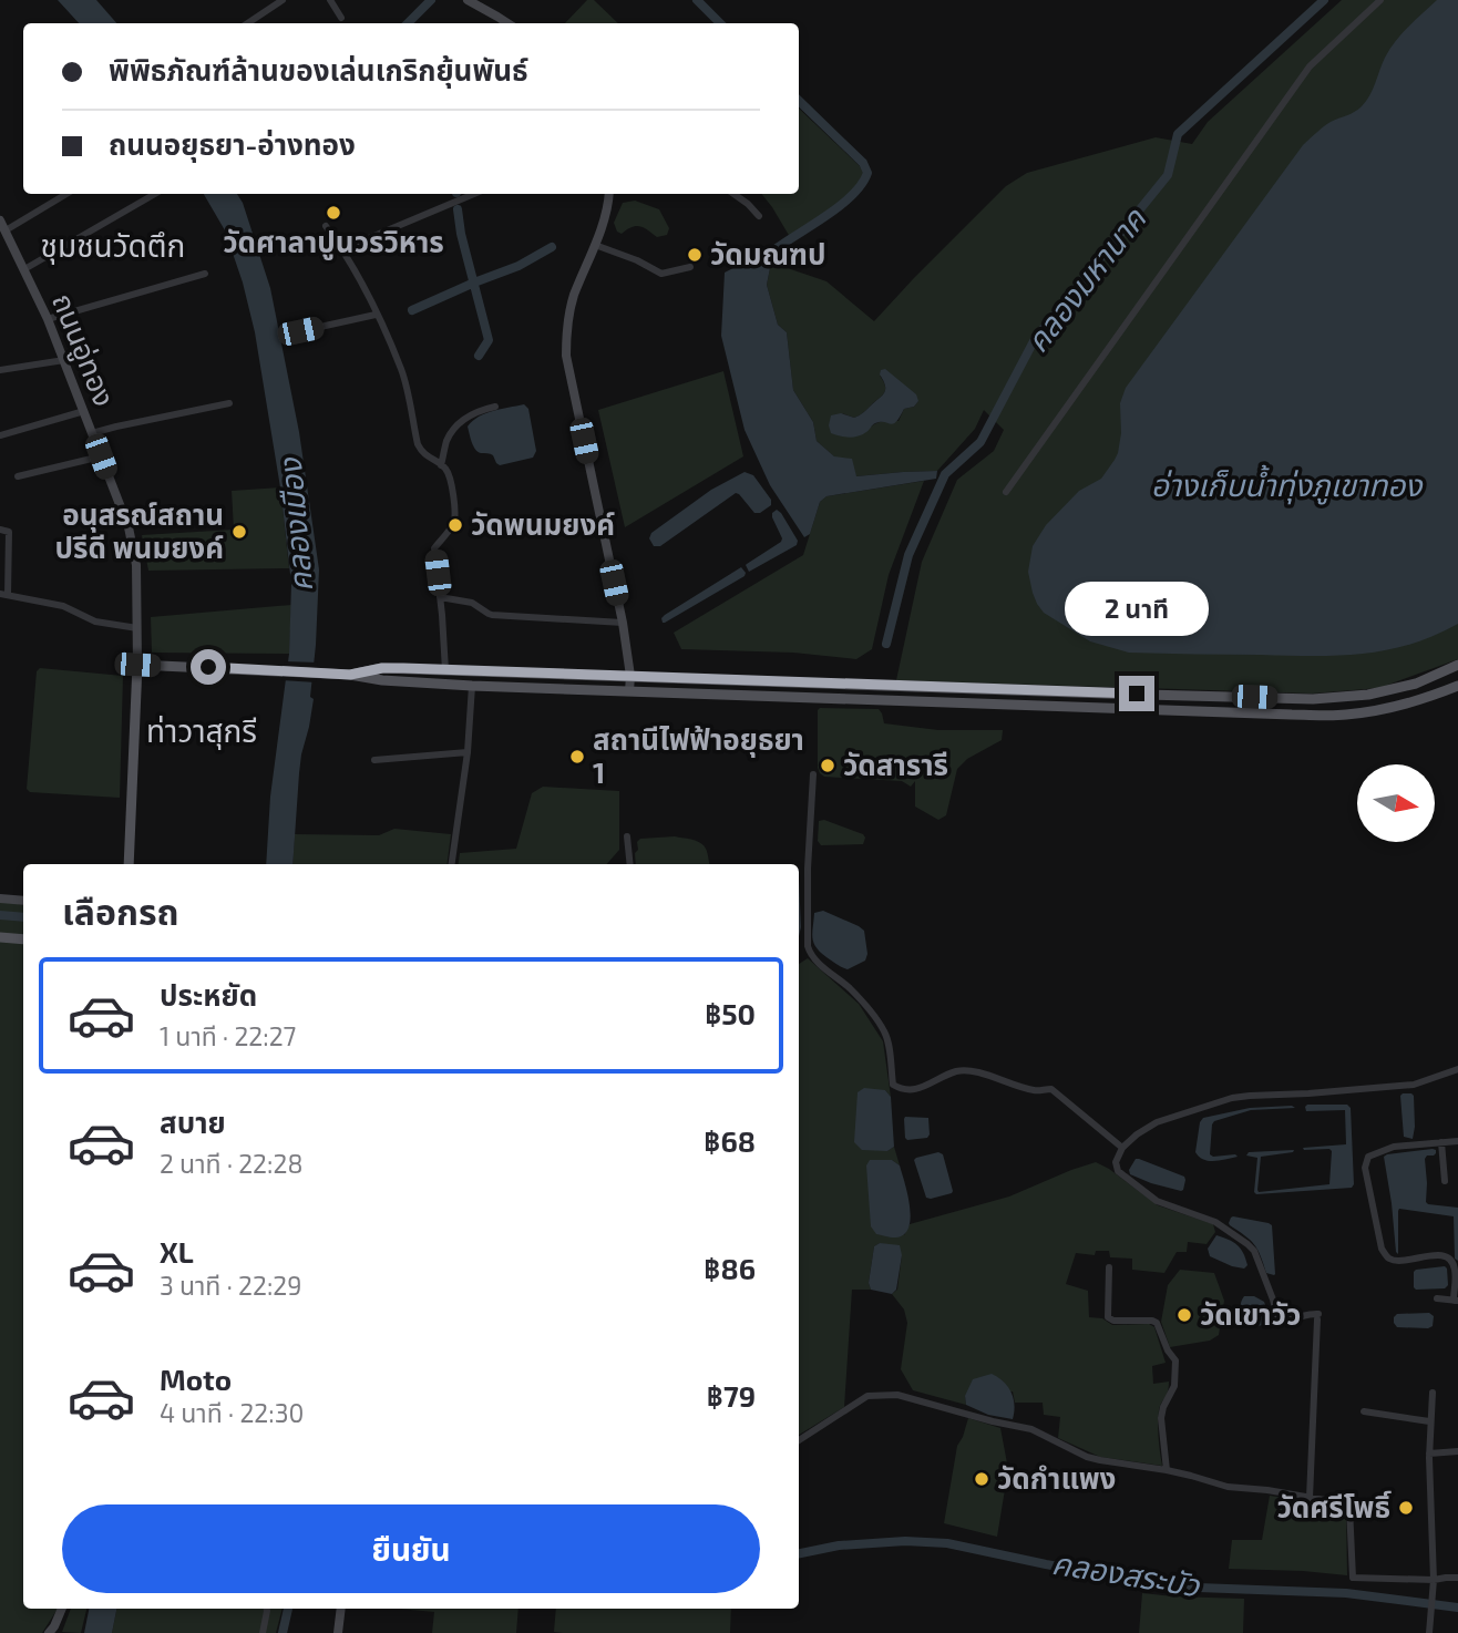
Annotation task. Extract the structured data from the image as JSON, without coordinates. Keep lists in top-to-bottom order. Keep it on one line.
{"streets":{"main road":["ถนนอู่ทอง"]},"districts":["ชุมชนวัดตึก","ท่าวาสุกรี"],"water":["คลองมหานาค","อ่างเก็บน้ำทุ่งภูเขาทอง","คลองเมือง","คลองสระบัว"],"places":["วัดศาลาปูนวรวิหาร","วัดมณฑป","วัดพนมยงค์","อนุสรณ์สถาน ปรีดี พนมยงค์","สถานีไฟฟ้าอยุธยา 1","วัดสารารี","วัดเขาวัว","วัดกำแพง","วัดศรีโพธิ์"],"north":"right","page":{"banner":["พิพิธภัณฑ์ล้านของเล่นเกริกยุ้นพันธ์","ถนนอยุธยา-อ่างทอง"],"bubble":"2 นาที","heading":"เลือกรถ","list":[{"name":"ประหยัด","note":"1 นาที · 22:27","value":"฿50"},{"name":"สบาย","note":"2 นาที · 22:28","value":"฿68"},{"name":"XL","note":"3 นาที · 22:29","value":"฿86"},{"name":"Moto","note":"4 นาที · 22:30","value":"฿79"}],"buttons":"ยืนยัน"}}
